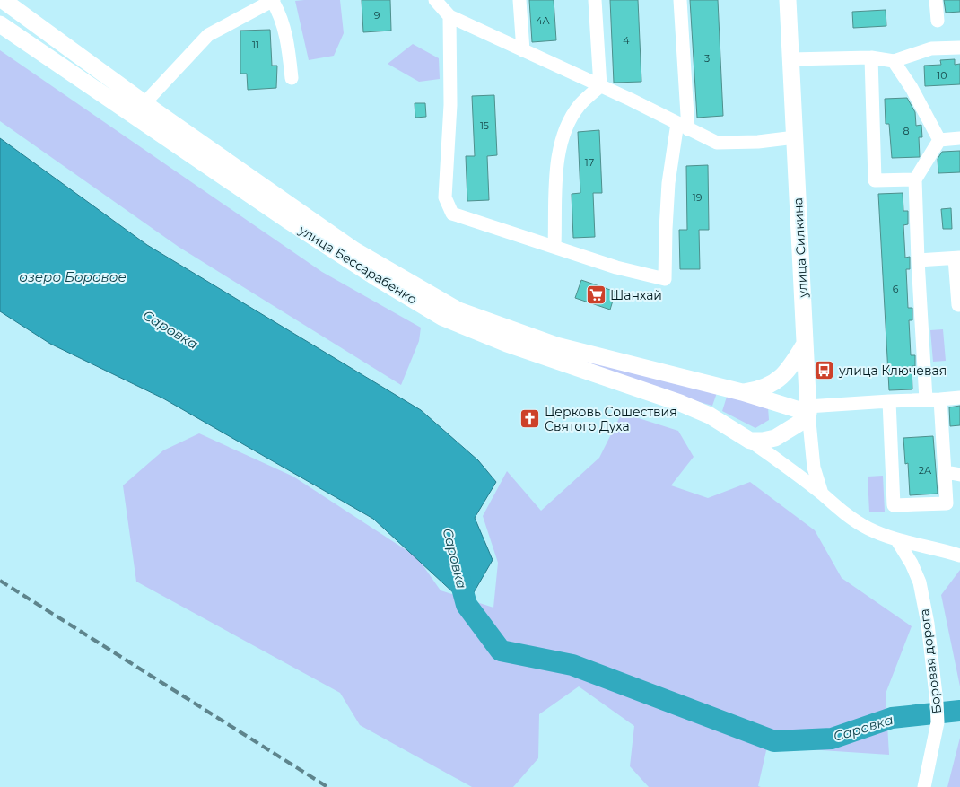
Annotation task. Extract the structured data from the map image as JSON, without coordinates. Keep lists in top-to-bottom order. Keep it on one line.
{"streets":{"main road":["улица Силкина","улица Бессарабенко"],"street":["Боровая дорога"]},"crossings":[["улица Силкина","улица Бессарабенко"],["улица Бессарабенко","Боровая дорога"]],"water":["озеро Боровое","Саровка"],"places":{"supermarket":["Шанхай"],"bus stop":["улица Ключевая"],"church":["Церковь Сошествия Святого Духа"]},"house_numbers":["9","4А","4","11","3","10","15","8","17","19","6","2А"]}
